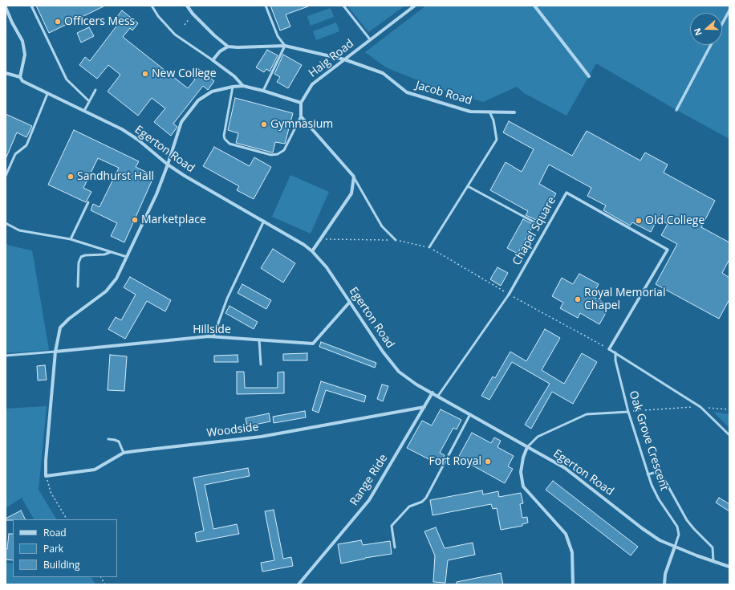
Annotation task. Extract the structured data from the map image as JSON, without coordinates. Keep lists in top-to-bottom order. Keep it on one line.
{"streets":{"street":["Haig Road","Jacob Road","Egerton Road","Chapel Square","Hillside","Woodside","Range Ride"],"lane":["Oak Grove Crescent"]},"crossings":[["Haig Road","Jacob Road"],["Egerton Road","Hillside"],["Egerton Road","Oak Grove Crescent"],["Egerton Road","Range Ride"],["Woodside","Range Ride"]],"places":["Officers Mess","New College","Gymnasium","Sandhurst Hall","Marketplace","Old College","Royal Memorial Chapel","Fort Royal"],"legend":["Road","Park","Building"],"north":"left"}
